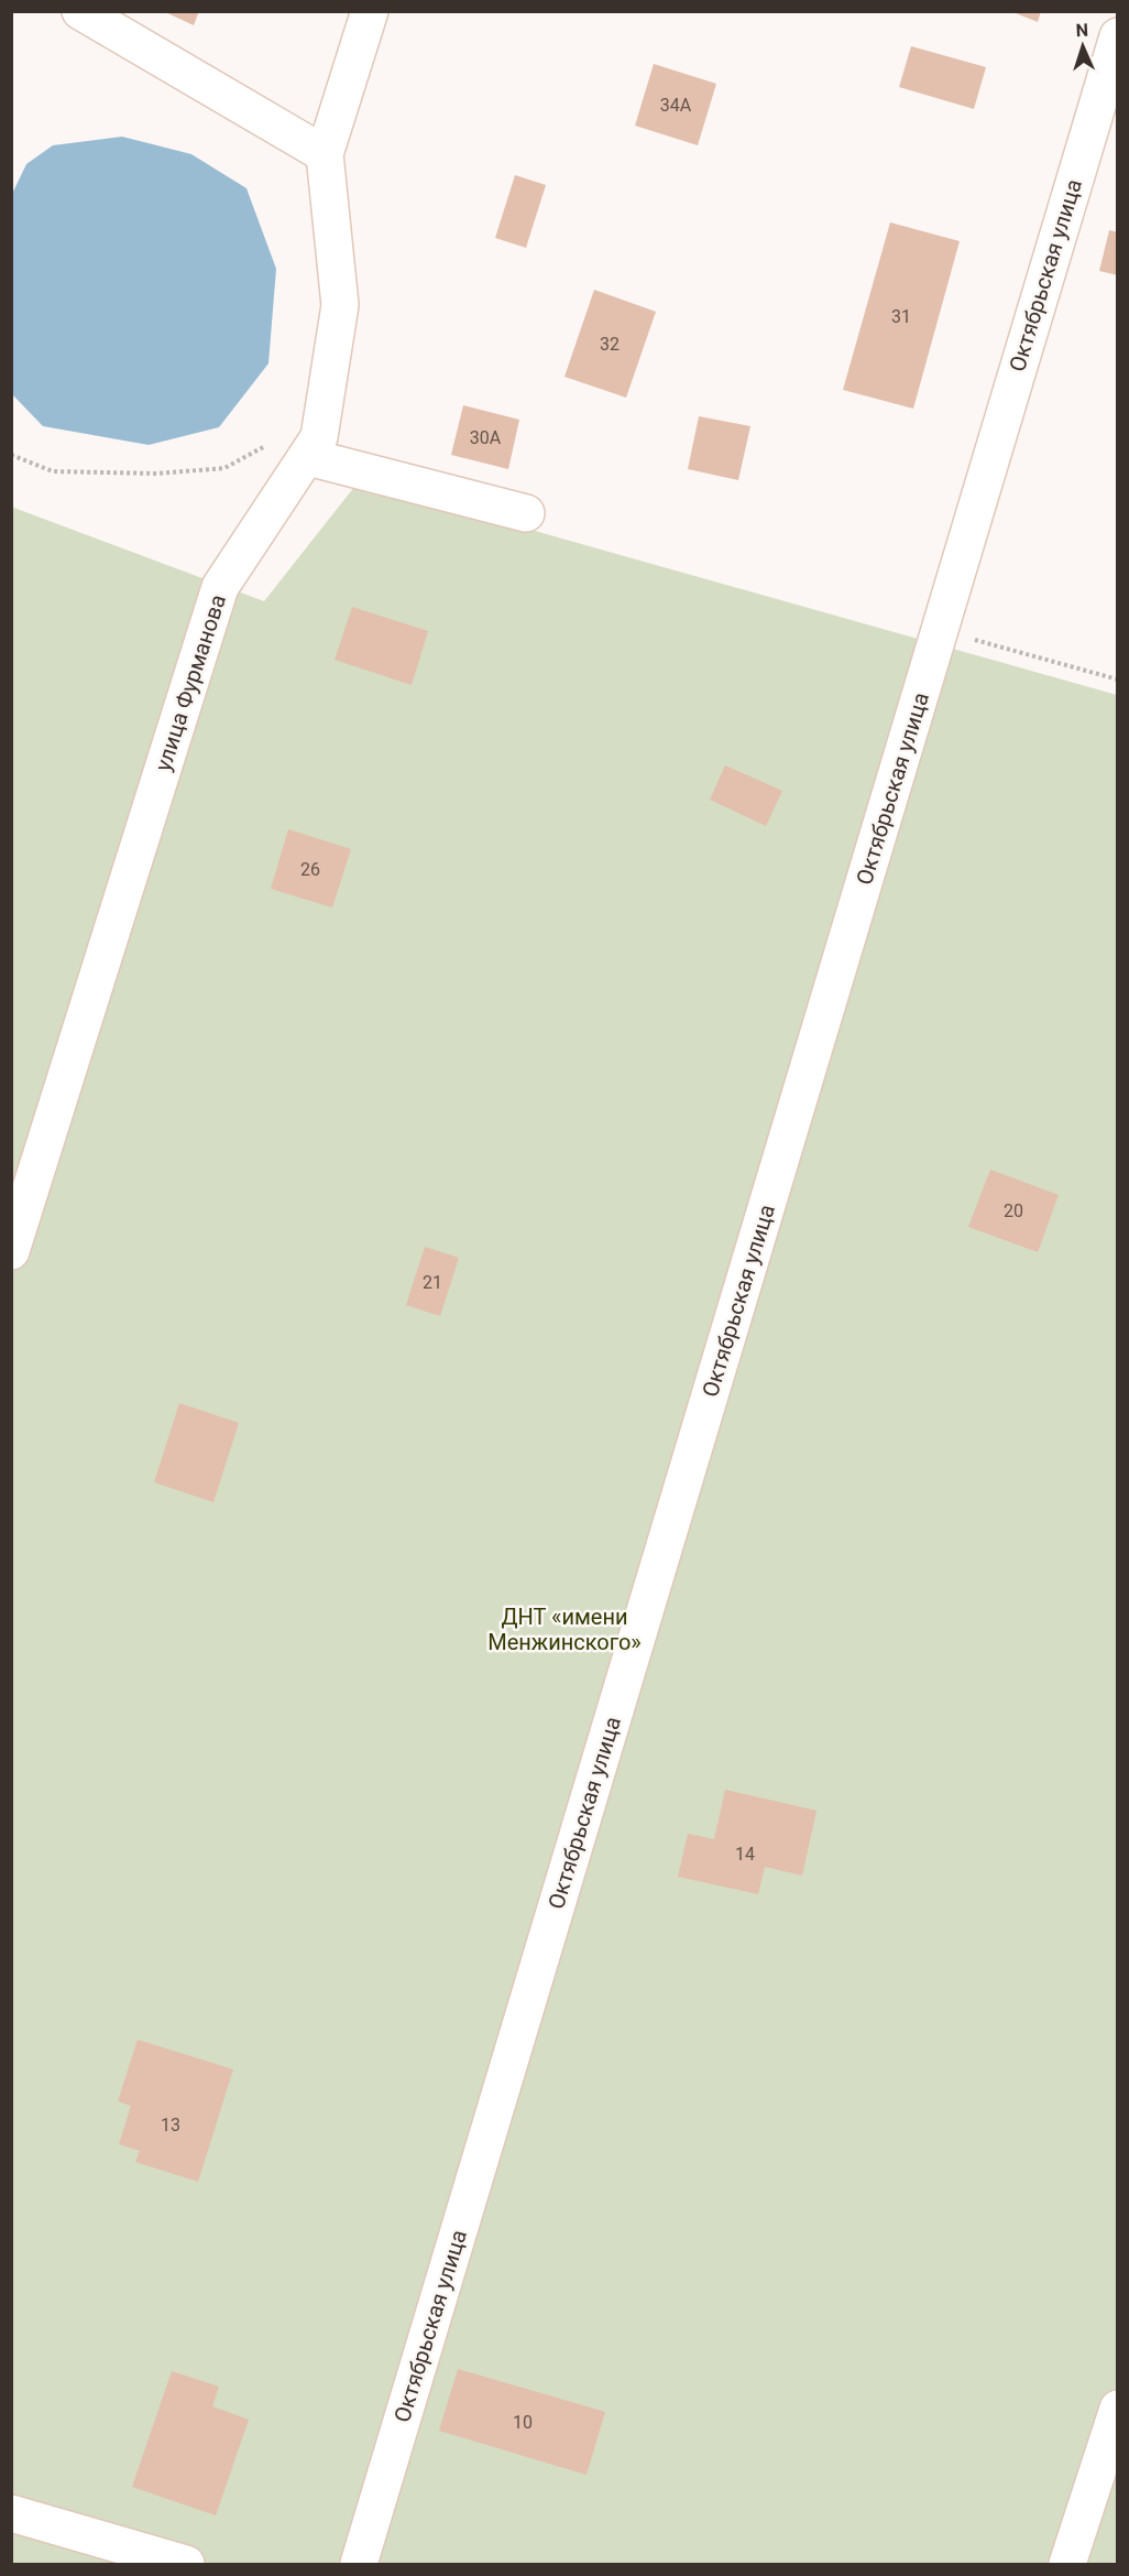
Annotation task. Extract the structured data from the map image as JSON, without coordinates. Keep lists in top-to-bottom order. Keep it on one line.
{"streets":{"street":["Октябрьская улица","улица Фурманова"]},"parks":["ДНТ «имени Менжинского»"],"house_numbers":["34А","31","32","30А","26","20","21","14","13","10"],"north":"top"}
